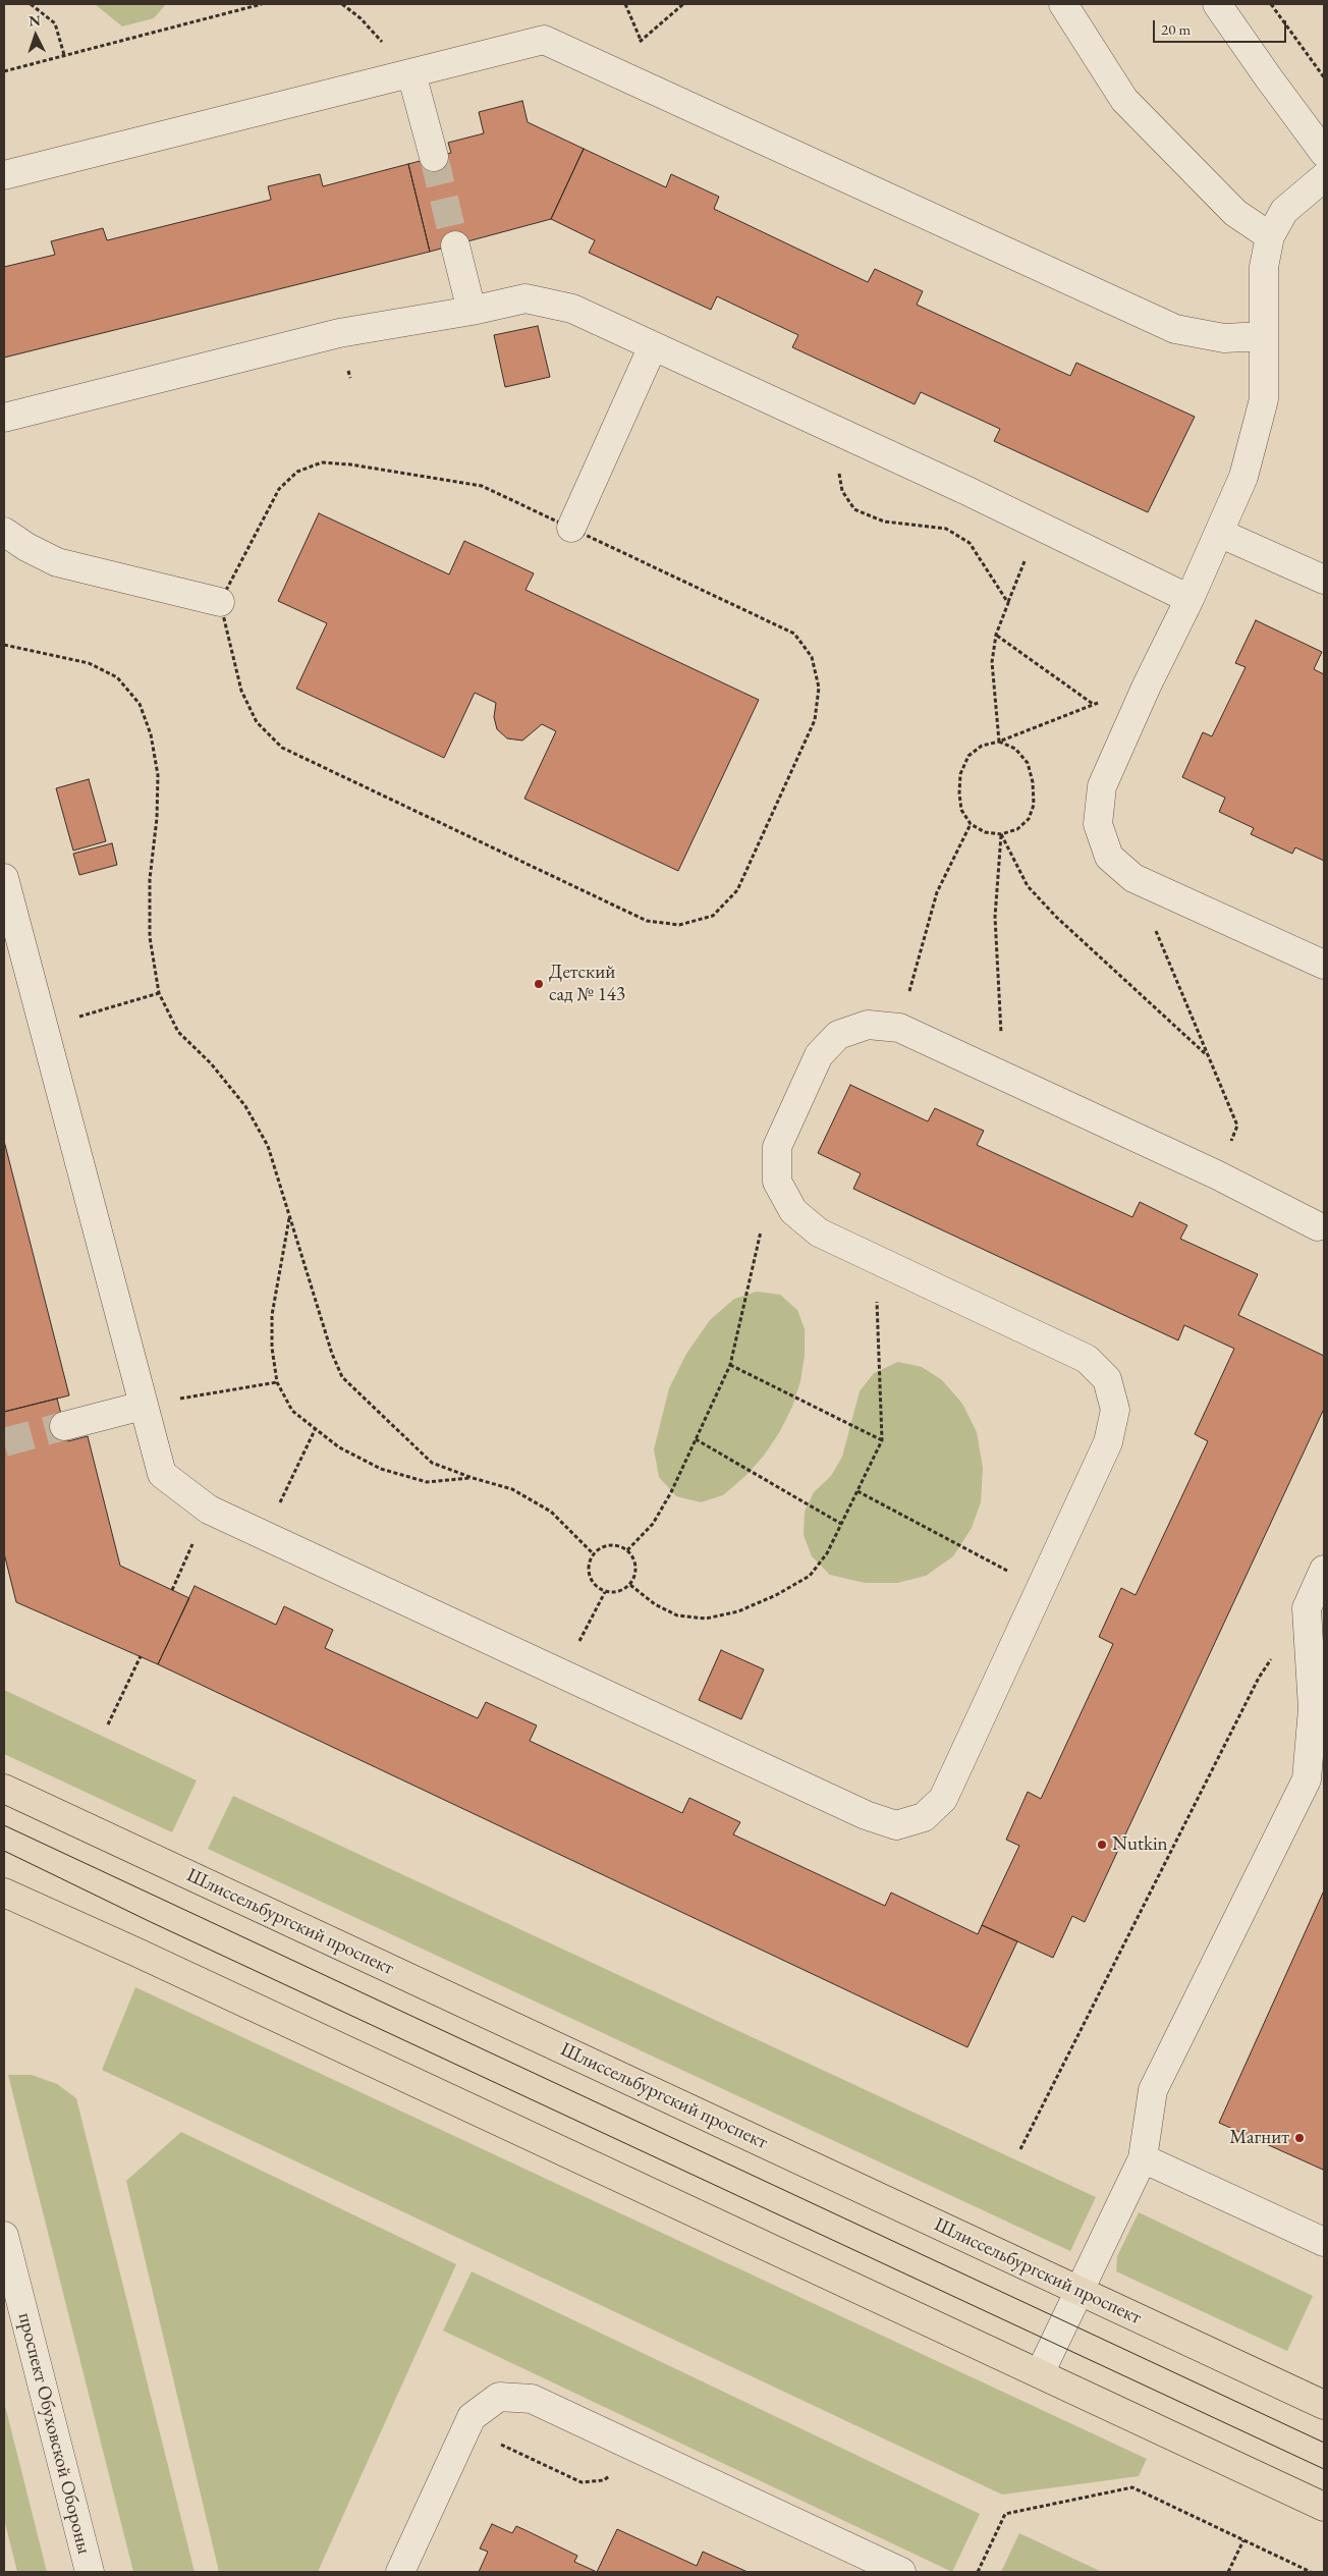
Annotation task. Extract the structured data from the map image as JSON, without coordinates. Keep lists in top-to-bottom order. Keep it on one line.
{"streets":{"main road":["Шлиссельбургский проспект"],"street":["проспект Обуховской Обороны"]},"places":["Детский сад № 143","Nutkin","Магнит"],"scale_bar":"20 m","north":"top"}
